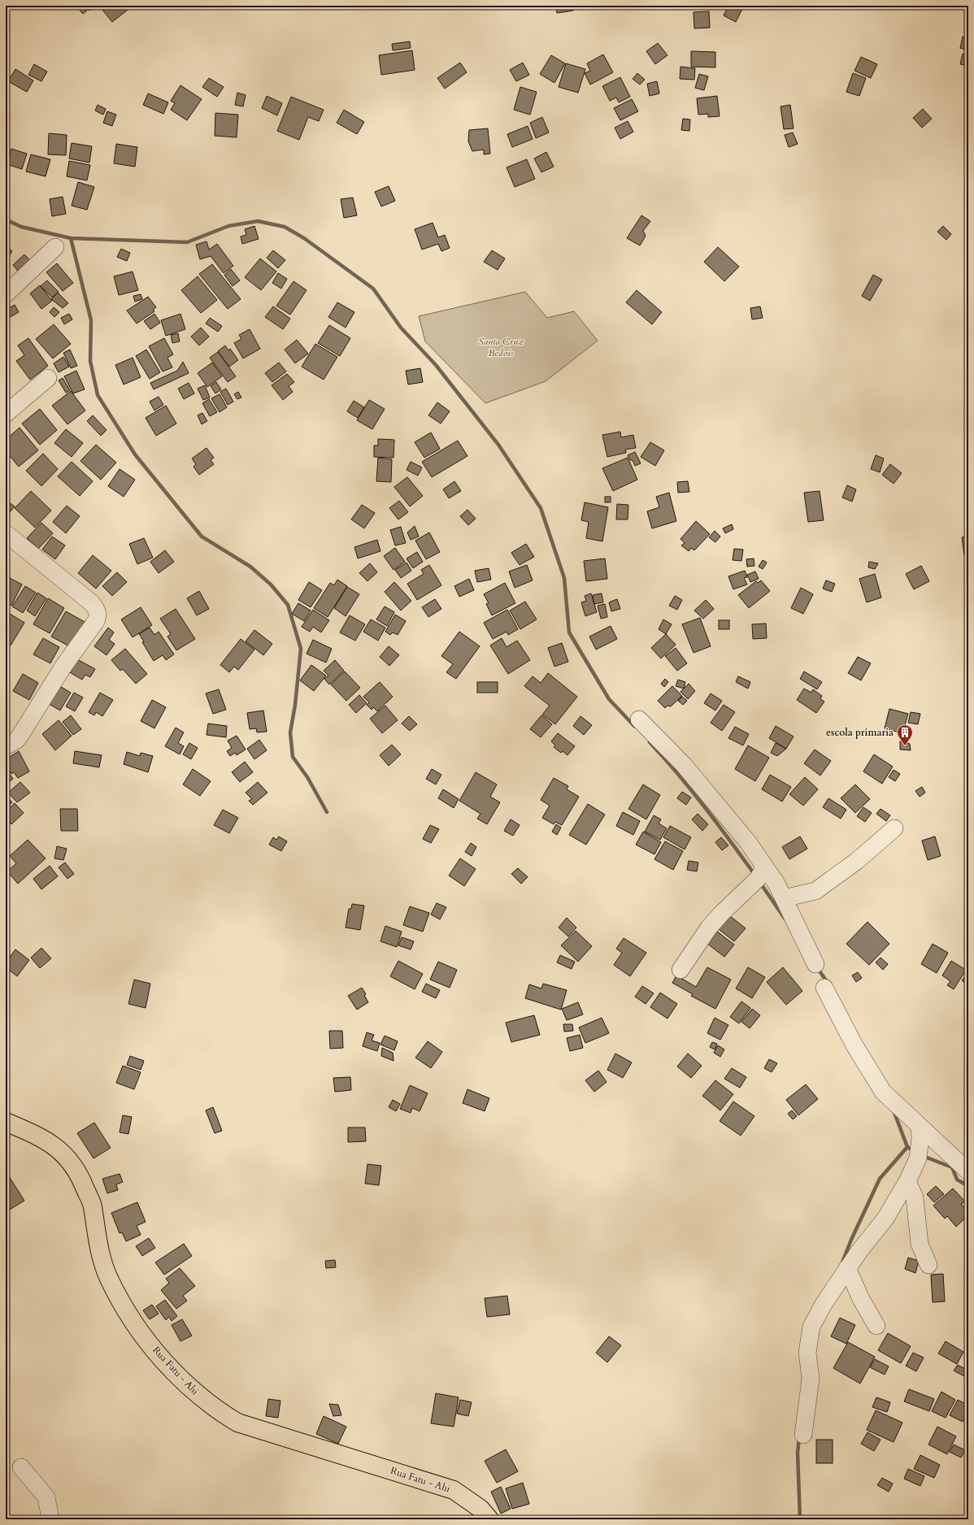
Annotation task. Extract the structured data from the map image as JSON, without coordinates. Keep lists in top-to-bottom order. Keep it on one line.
{"streets":{"main road":["Rua Fatu - Ahi"]},"parks":["Santa Cruz Bedois"],"places":{"building":["escola primaria"]}}
